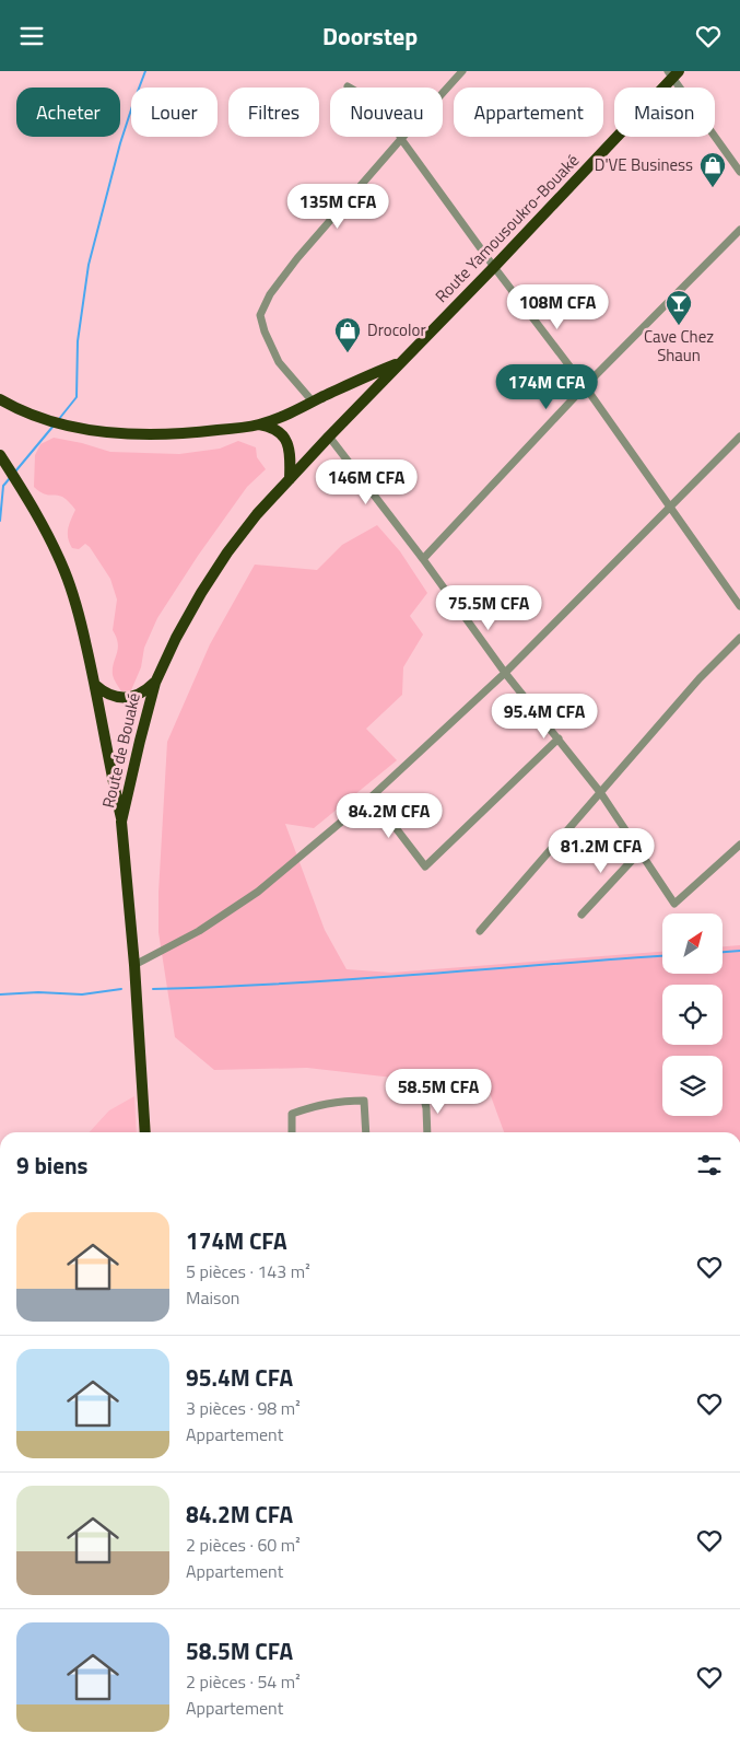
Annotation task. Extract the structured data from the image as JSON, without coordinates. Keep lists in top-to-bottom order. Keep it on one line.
{"streets":{"highway":["Route Yamousoukro-Bouaké","Route de Bouaké"]},"crossings":[["Route Yamousoukro-Bouaké","Route de Bouaké"]],"places":{"shop":["D'VE Business","Drocolor"],"bar":["Cave Chez Shaun"]},"north":"top right","page":{"header":"Doorstep","chip":["Acheter","Louer","Filtres","Nouveau","Appartement","Maison"],"price":["135M CFA","108M CFA","174M CFA","146M CFA","75.5M CFA","95.4M CFA","84.2M CFA","81.2M CFA","58.5M CFA"],"heading":"9 biens","list":[{"name":"174M CFA","note":"5 pièces · 143 m² · Maison"},{"name":"95.4M CFA","note":"3 pièces · 98 m² · Appartement"},{"name":"84.2M CFA","note":"2 pièces · 60 m² · Appartement"},{"name":"58.5M CFA","note":"2 pièces · 54 m² · Appartement"}]}}
